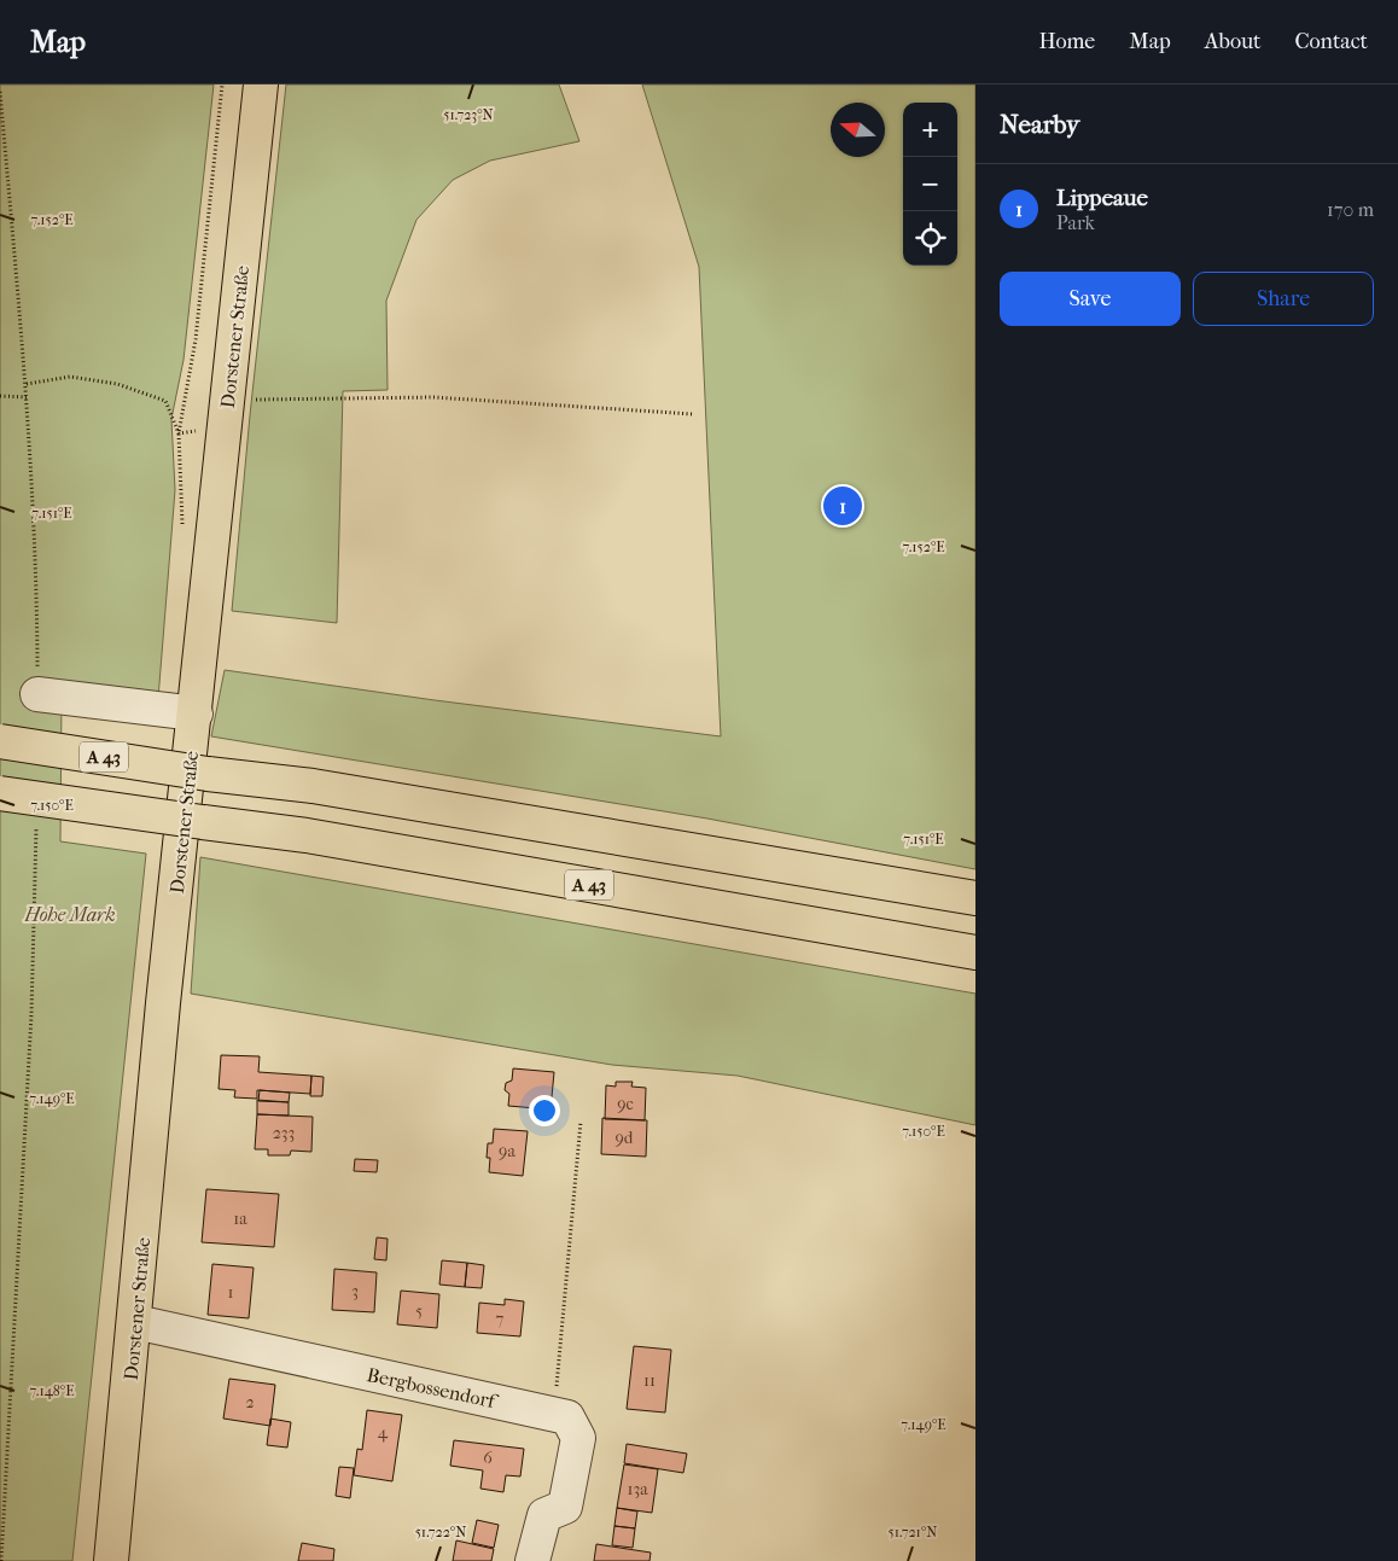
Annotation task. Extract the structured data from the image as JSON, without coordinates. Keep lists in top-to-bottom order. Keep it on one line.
{"streets":{"main road":["Dorstener Straße","A 43"],"street":["Bergbossendorf"]},"crossings":[["Dorstener Straße","Bergbossendorf"]],"parks":["Hohe Mark"],"house_numbers":["9c","233","9d","9a","1a","3","1","5","7","11","2","4","6","13a"],"north":"left","page":{"header":"Map","nav":["Home","Map","About","Contact"],"heading":"Nearby","map_buttons":["+","−"],"list":[{"mark":"1","name":"Lippeaue","note":"Park","value":"170 m"}],"buttons":["Save","Share"],"pins":"1"},"coordinates":["51.723°N","7.152°E","7.151°E","7.150°E","7.149°E","7.148°E","51.722°N","51.721°N"]}
